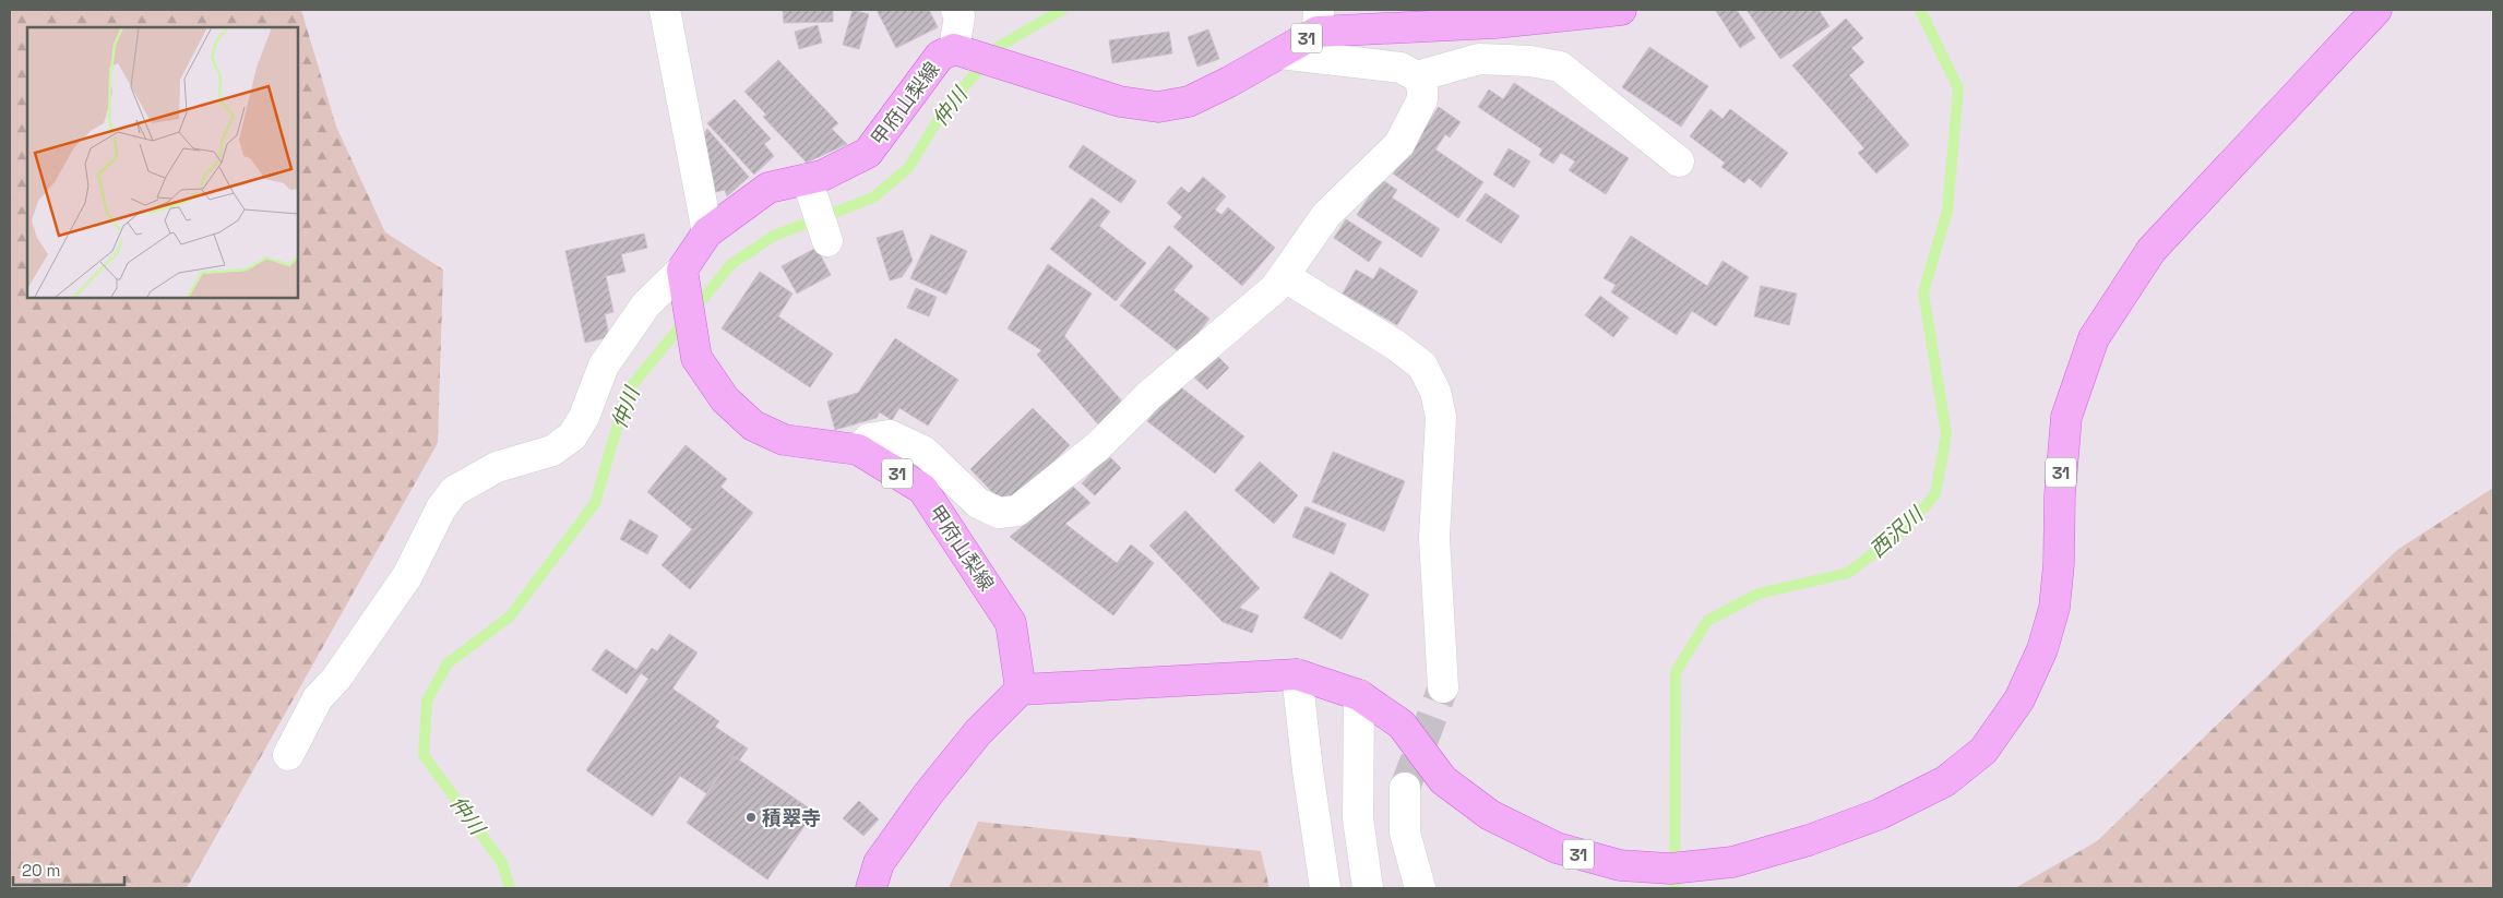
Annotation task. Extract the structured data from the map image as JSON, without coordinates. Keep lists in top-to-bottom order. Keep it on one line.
{"streets":{"main road":["31","甲府山梨線"]},"crossings":[["31","甲府山梨線"]],"water":["仲川","西沢川"],"places":["積翠寺"],"scale_bar":"20 m"}
